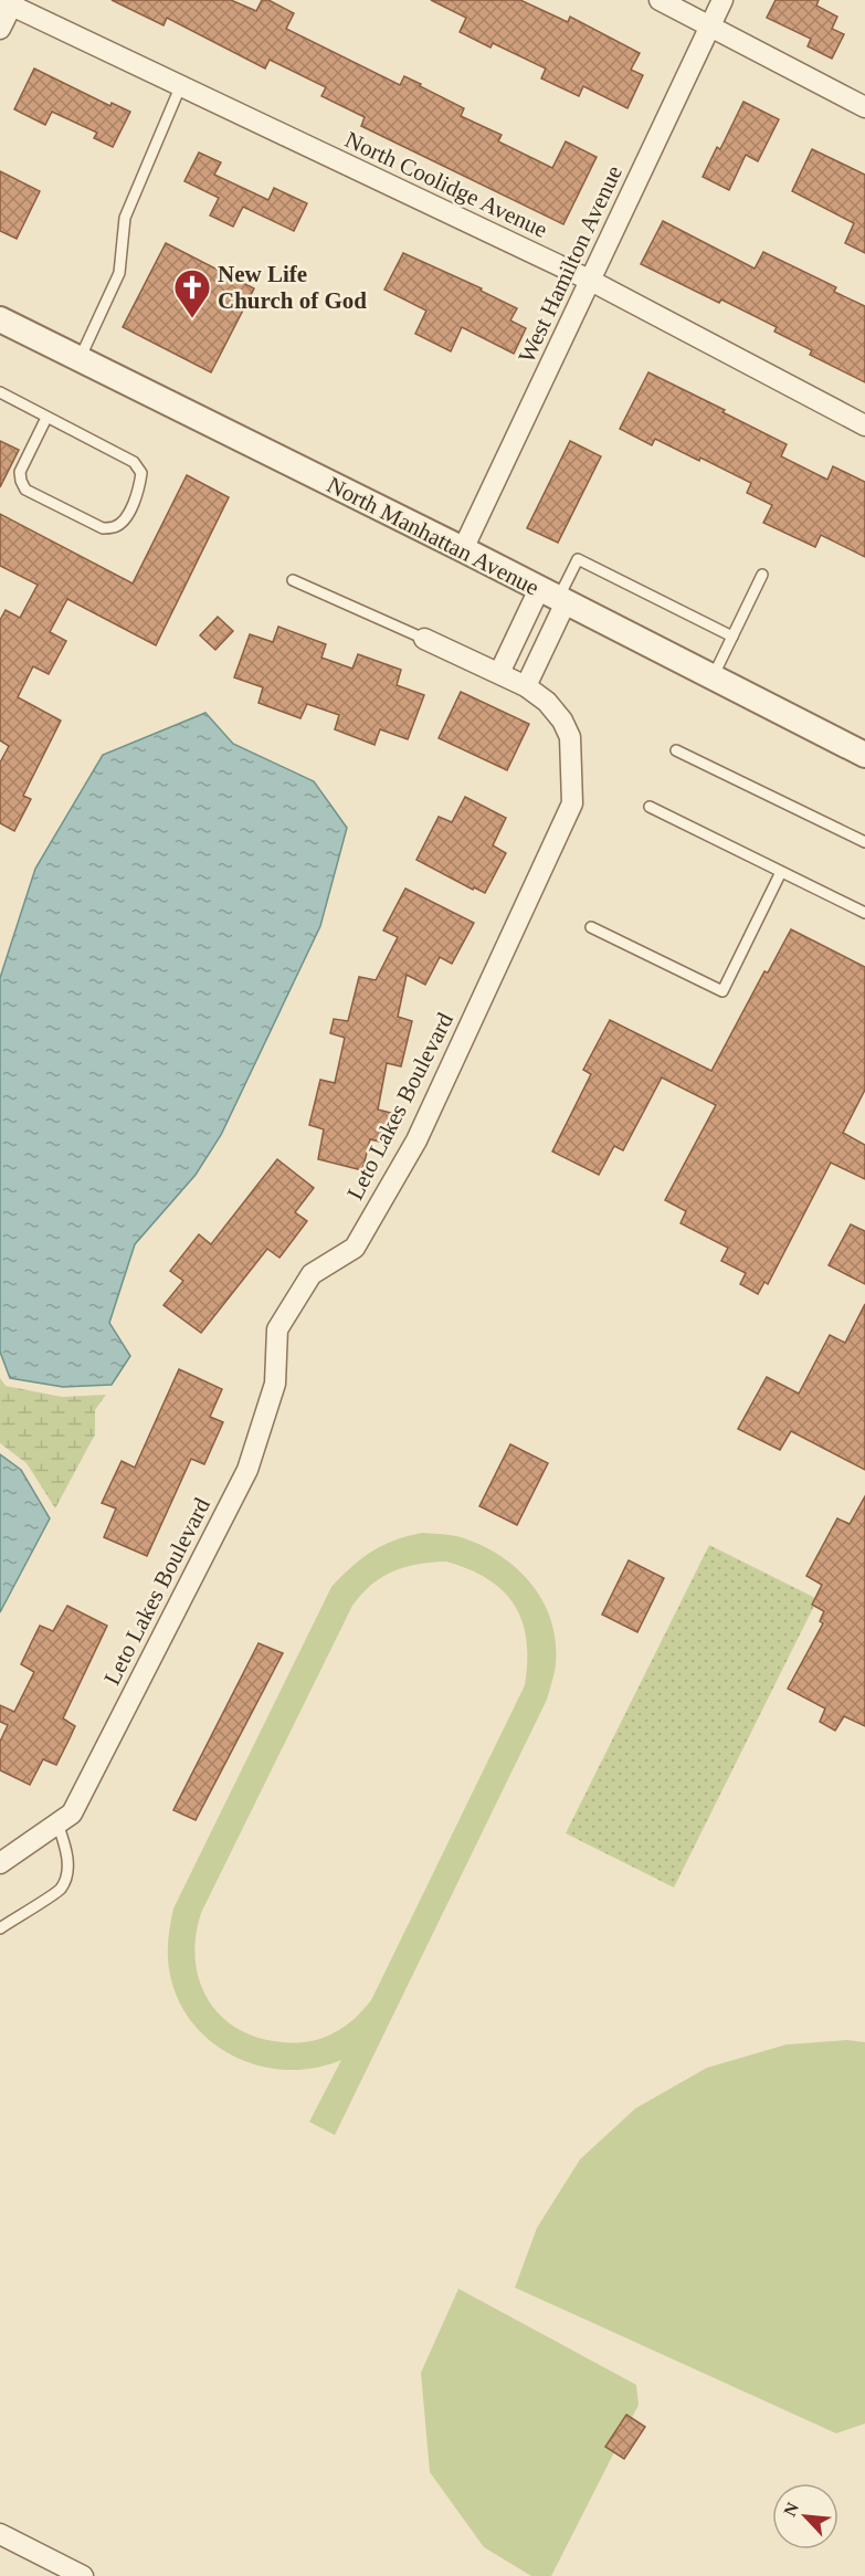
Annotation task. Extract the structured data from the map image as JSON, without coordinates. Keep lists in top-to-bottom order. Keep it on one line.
{"streets":{"street":["North Coolidge Avenue","West Hamilton Avenue","North Manhattan Avenue","Leto Lakes Boulevard"]},"crossings":[["North Coolidge Avenue","West Hamilton Avenue"],["West Hamilton Avenue","North Manhattan Avenue"]],"places":{"church":["New Life Church of God"]},"north":"top left"}
